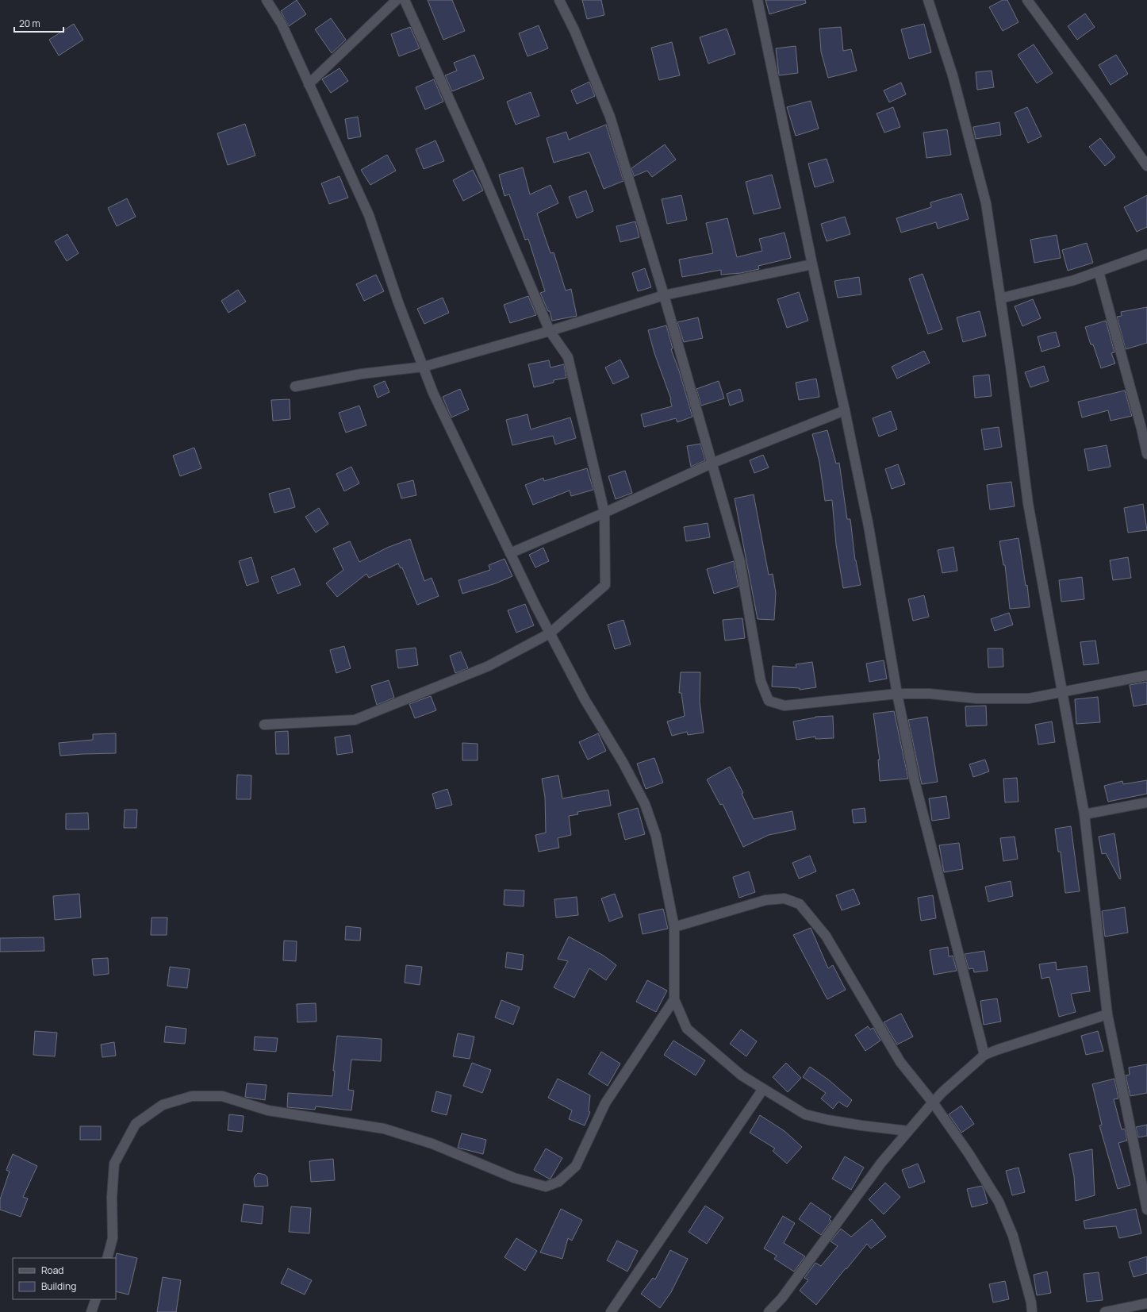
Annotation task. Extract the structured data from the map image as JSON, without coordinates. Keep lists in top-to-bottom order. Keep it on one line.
{"legend":["Road","Building"],"scale_bar":"20 m"}
